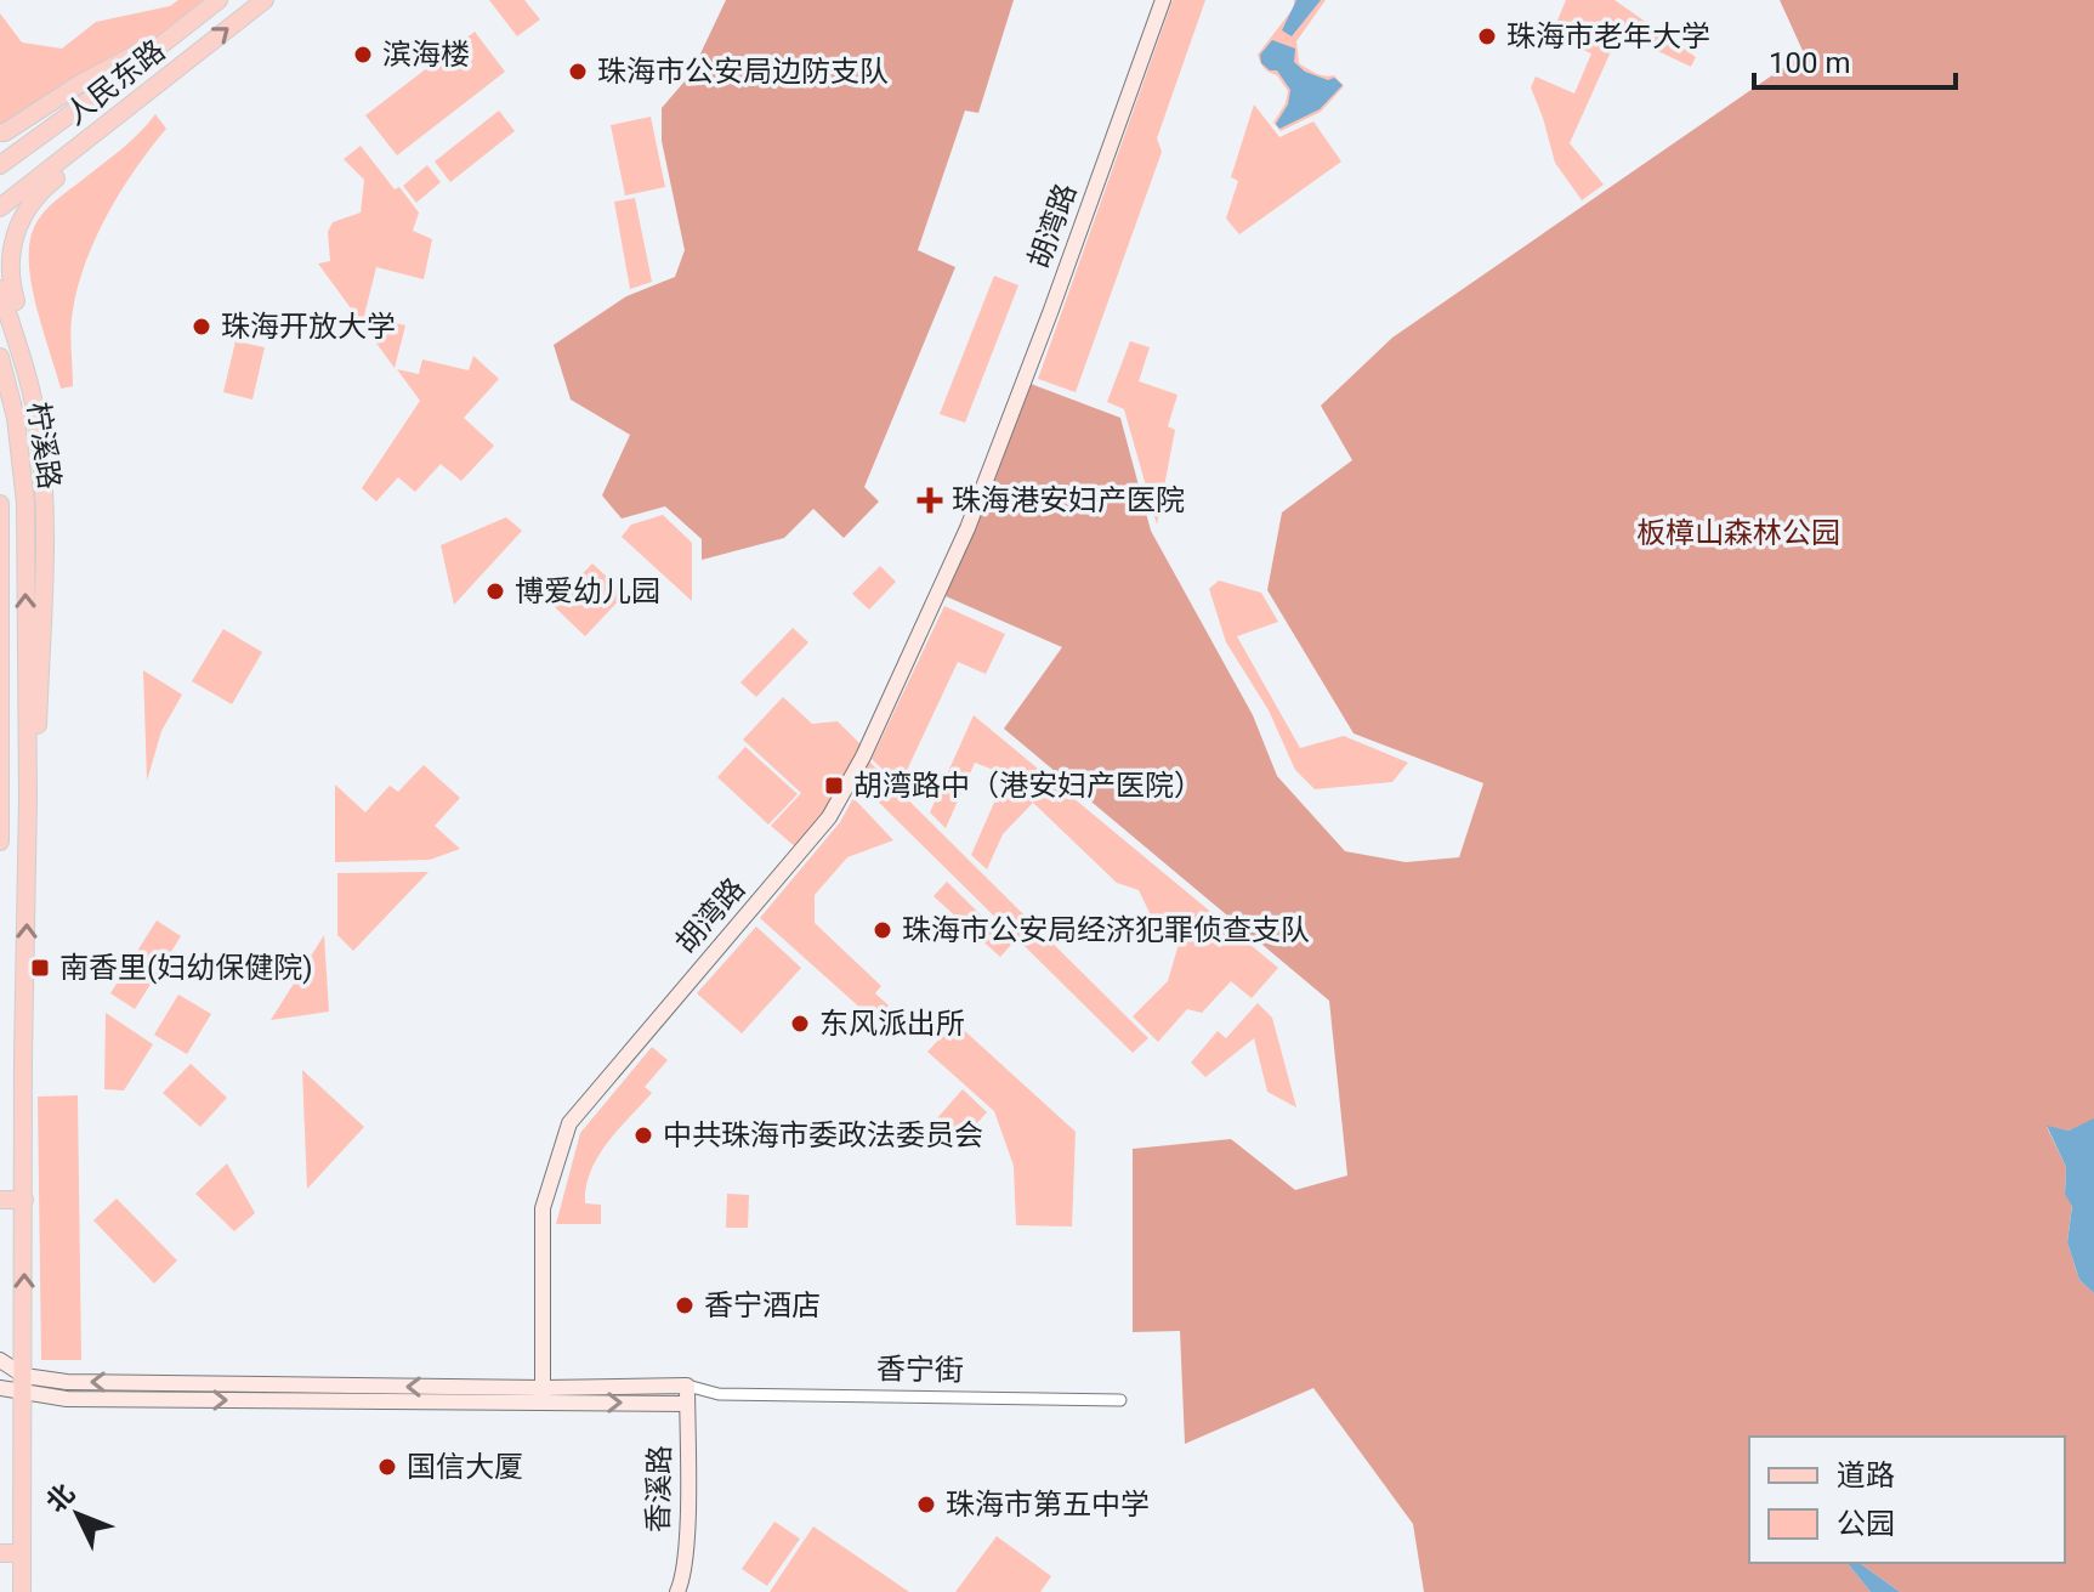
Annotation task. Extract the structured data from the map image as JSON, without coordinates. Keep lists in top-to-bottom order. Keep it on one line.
{"streets":{"main road":["人民东路","柠溪路"],"street":["胡湾路","香宁街","香溪路"]},"crossings":[["胡湾路","香宁街"],["香宁街","香溪路"]],"parks":["板樟山森林公园"],"places":{"other":["珠海市老年大学","滨海楼","珠海市公安局边防支队","珠海开放大学","博爱幼儿园","珠海市公安局经济犯罪侦查支队","东风派出所","中共珠海市委政法委员会","香宁酒店","国信大厦","珠海市第五中学"],"health":["珠海港安妇产医院"],"transit":["胡湾路中（港安妇产医院）","南香里(妇幼保健院)"]},"legend":["道路","公园"],"scale_bar":"100 m","north":"top left"}
